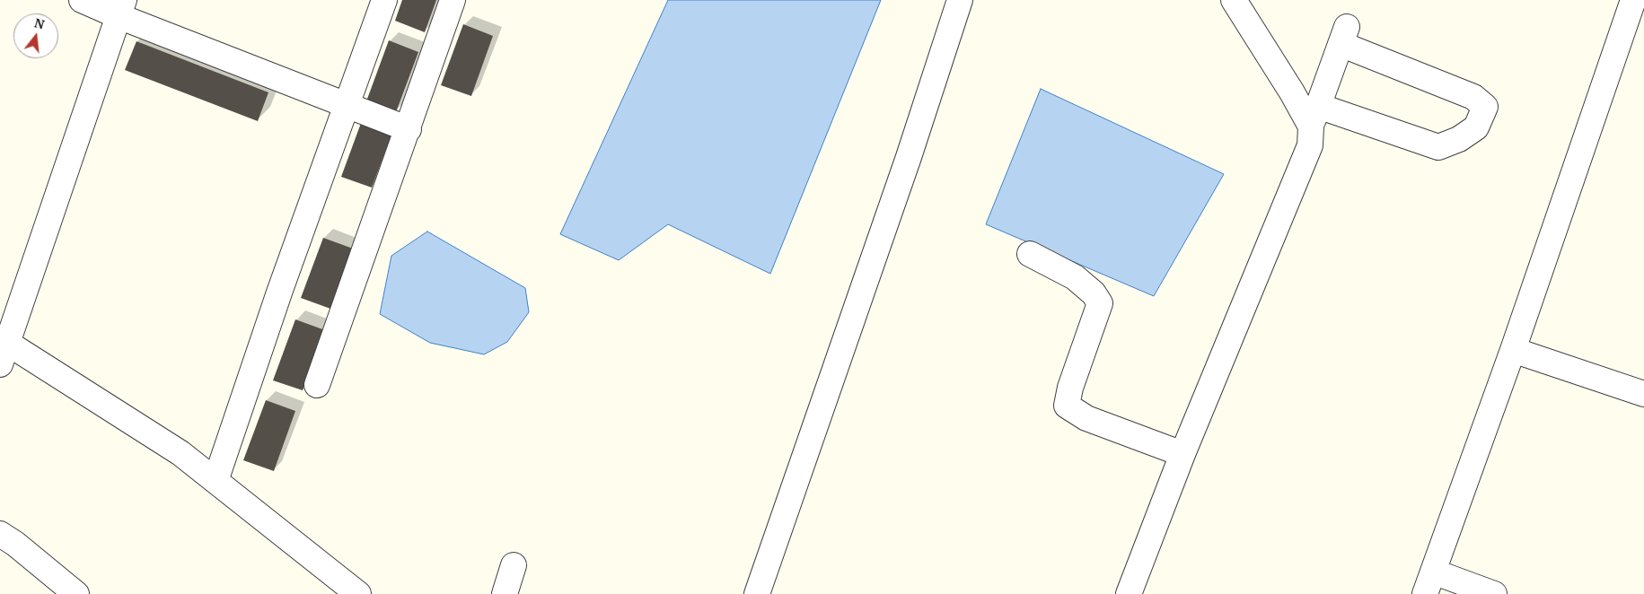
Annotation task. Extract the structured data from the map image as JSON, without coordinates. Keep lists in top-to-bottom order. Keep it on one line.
{"north":"top"}
